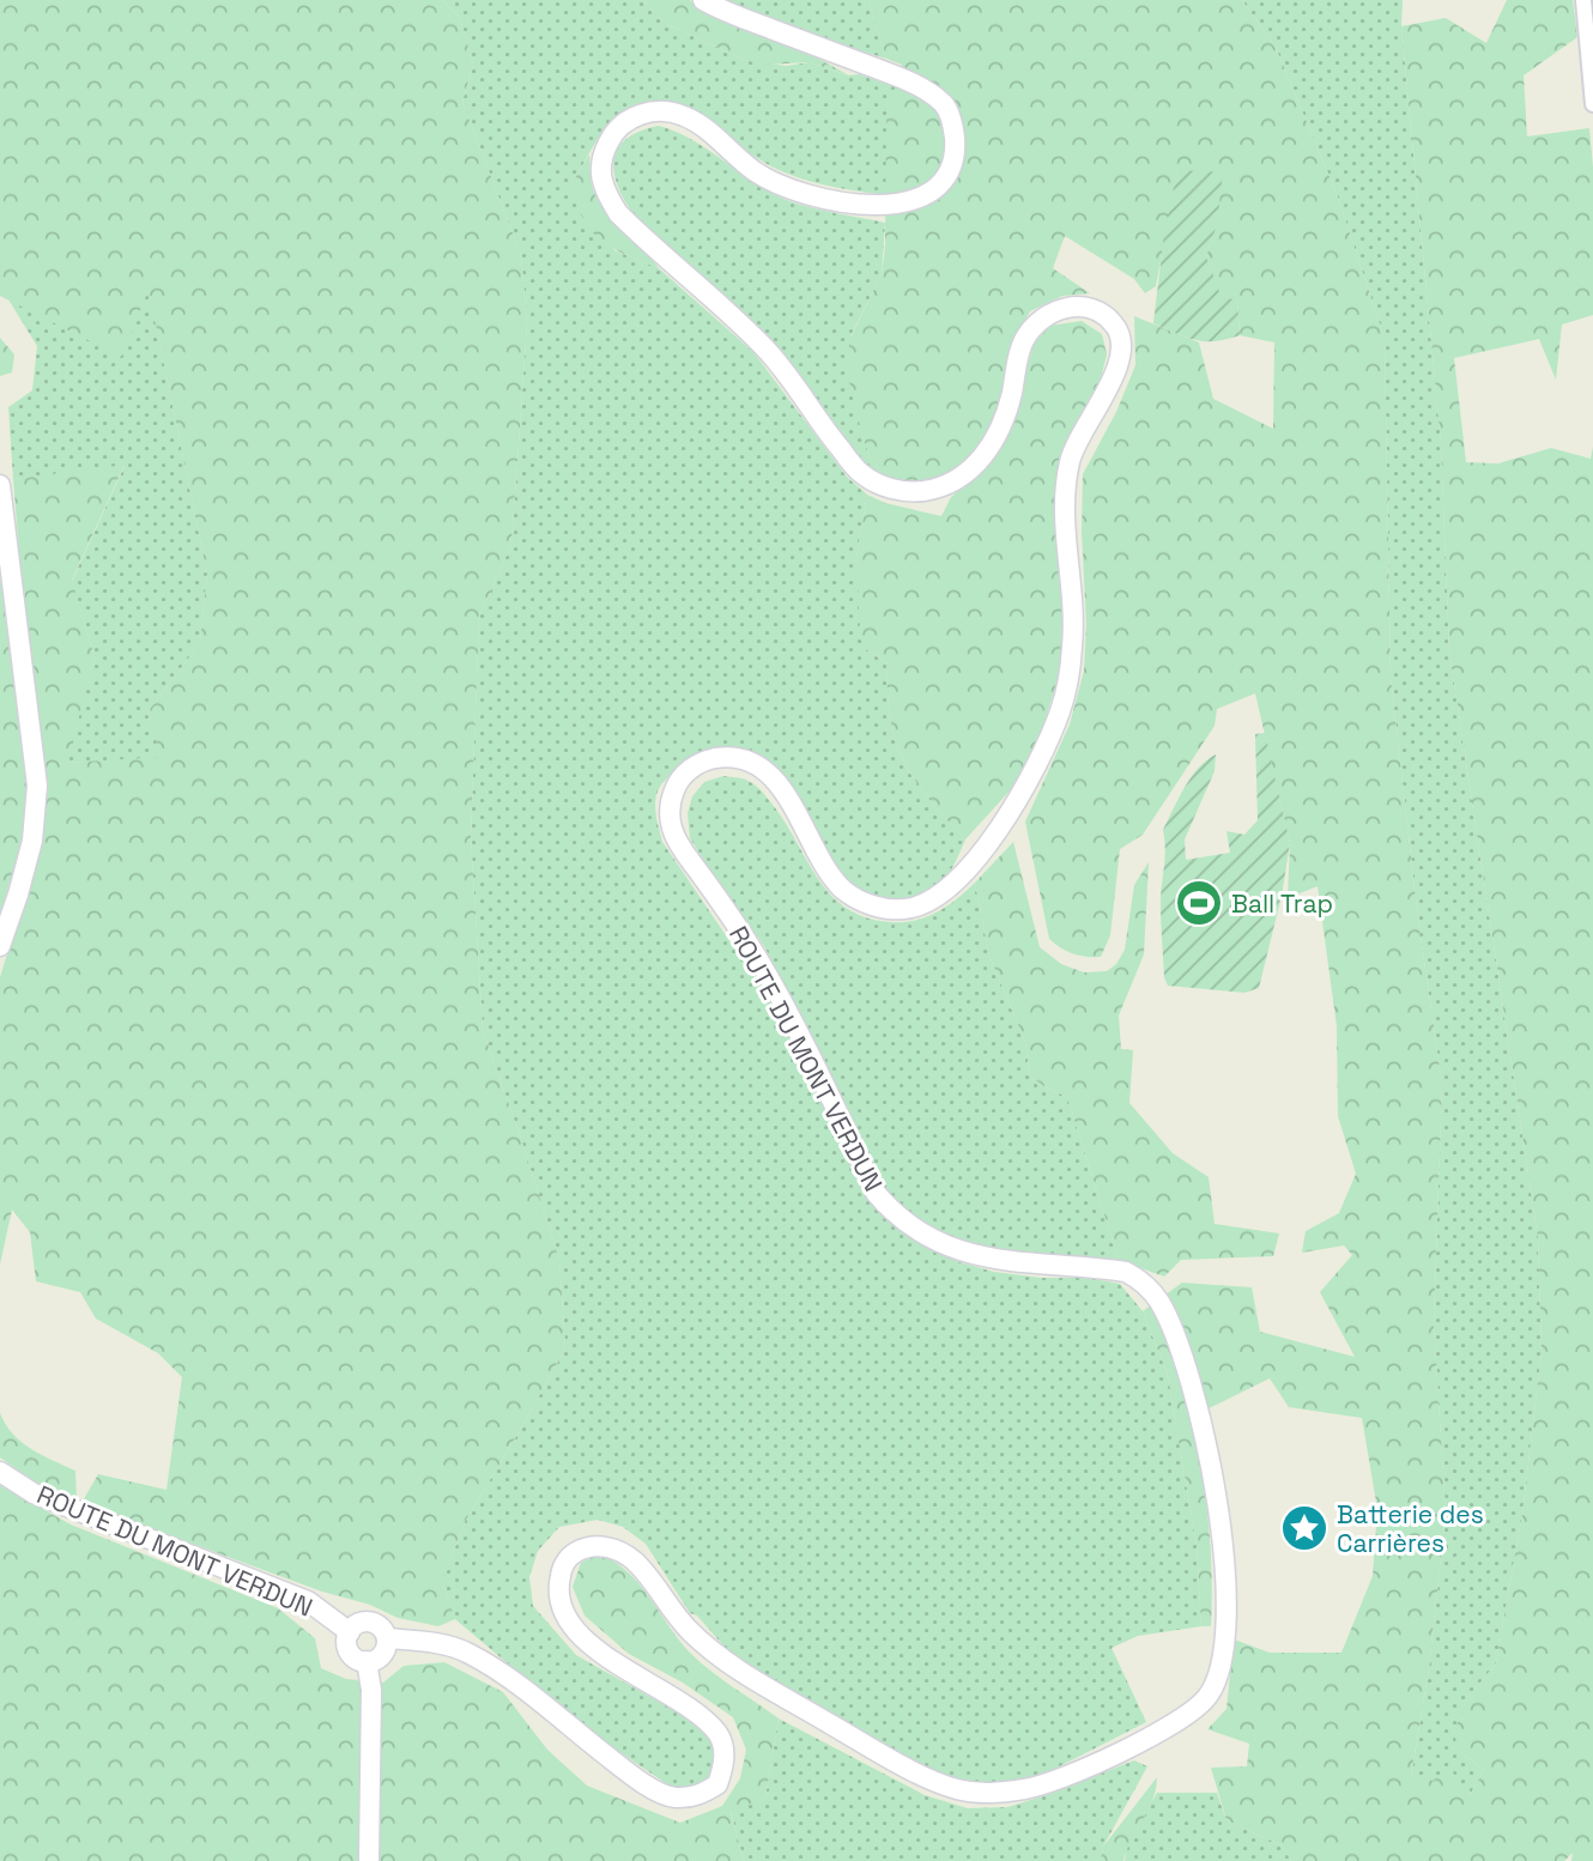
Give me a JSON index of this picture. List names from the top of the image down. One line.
{"streets":{"street":["ROUTE DU MONT VERDUN"]},"places":{"sports":["Ball Trap"],"place":["Batterie des Carrières"]}}
